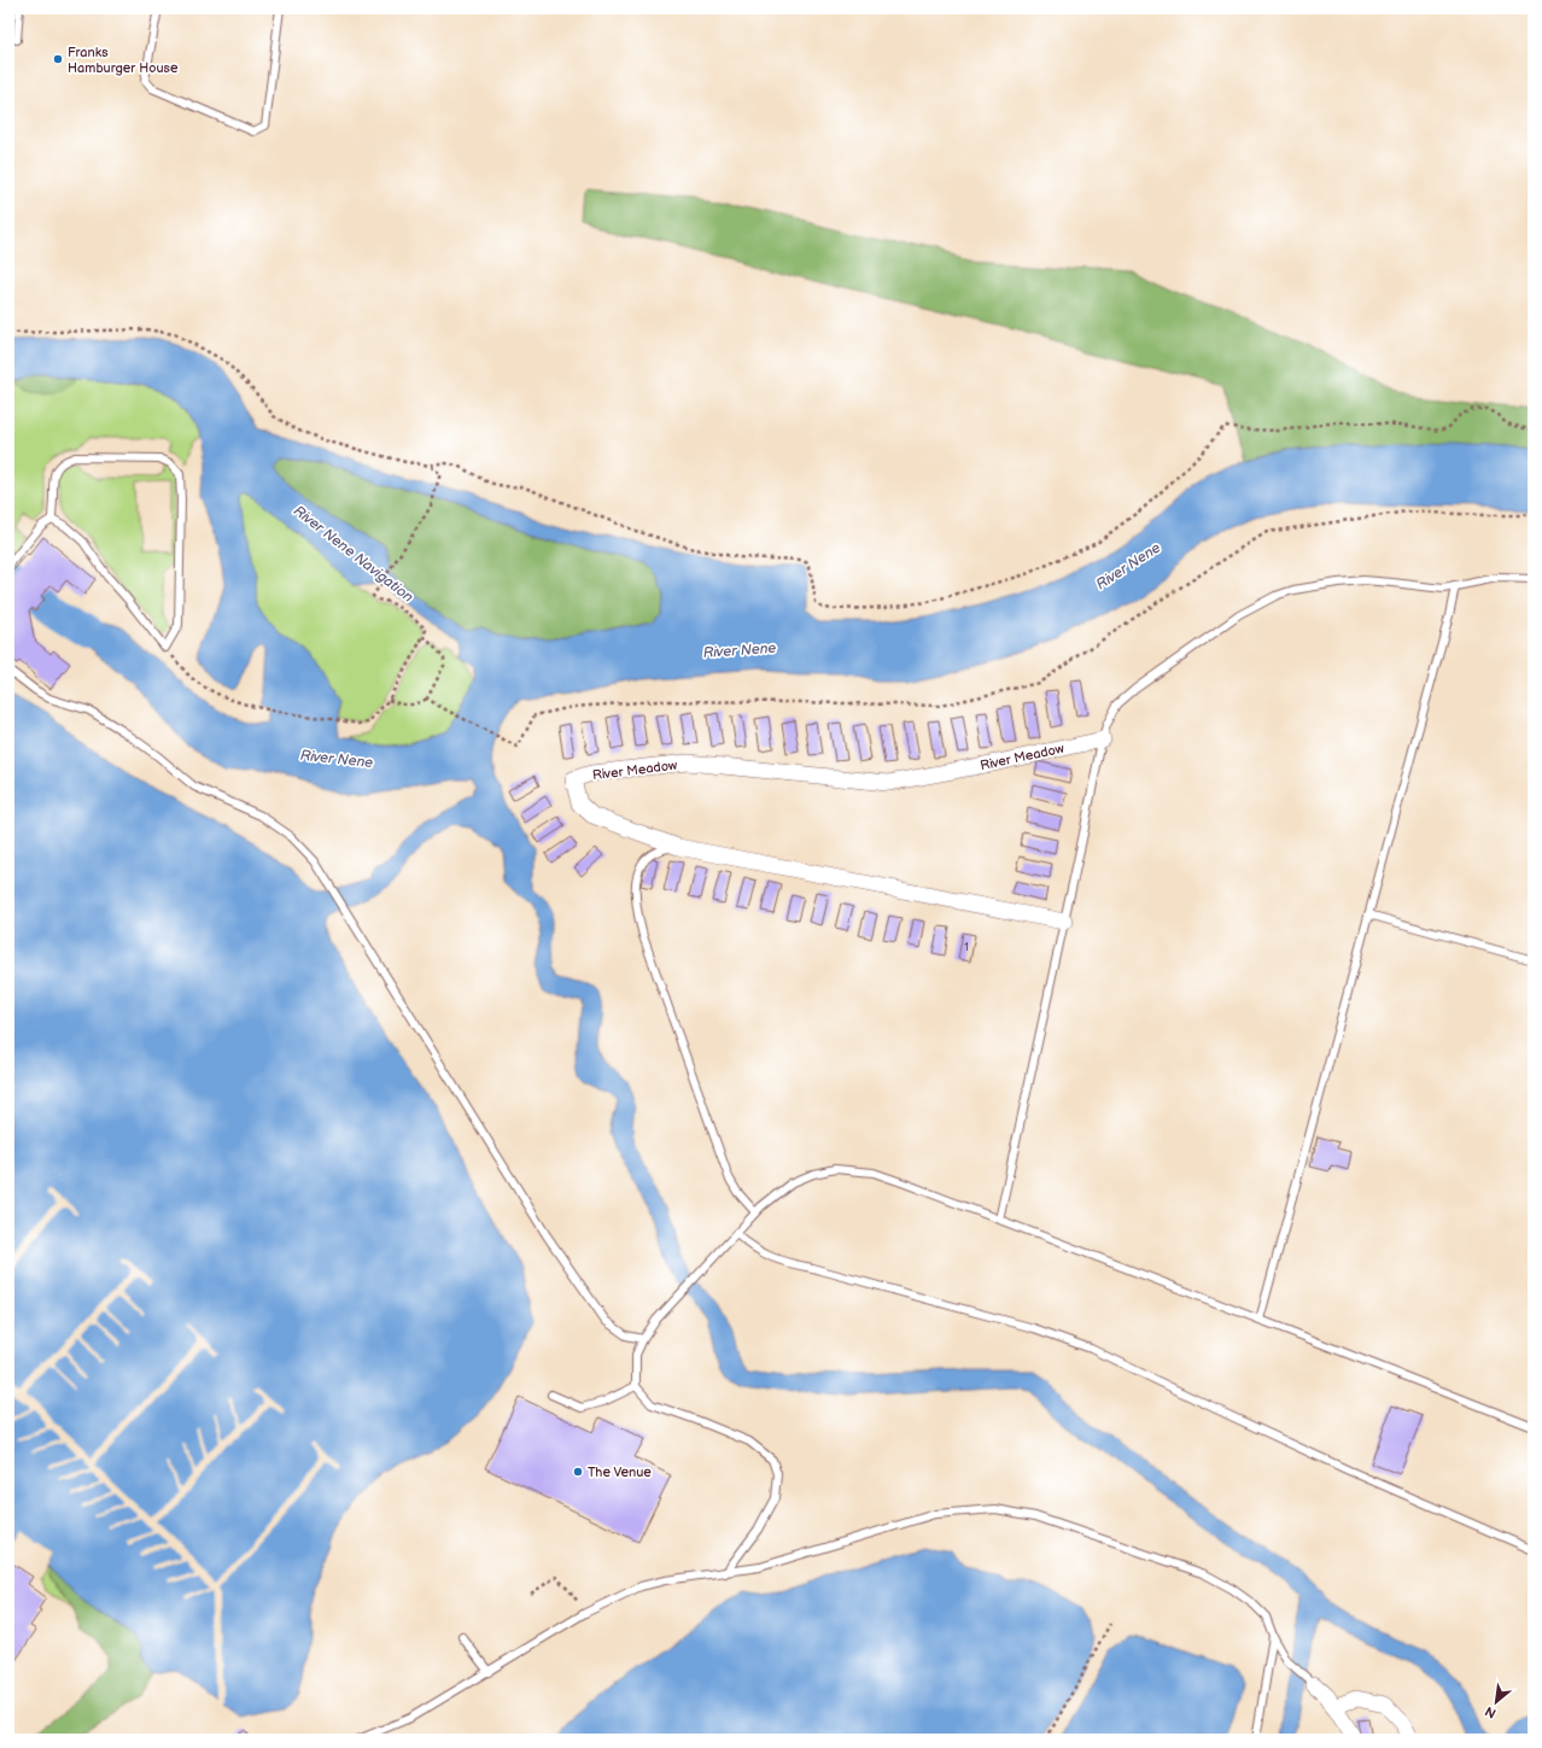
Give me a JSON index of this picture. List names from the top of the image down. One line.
{"streets":{"street":["River Meadow"]},"water":["River Nene Navigation","River Nene"],"places":["Franks Hamburger House","The Venue"],"house_numbers":["1"],"north":"bottom left"}
